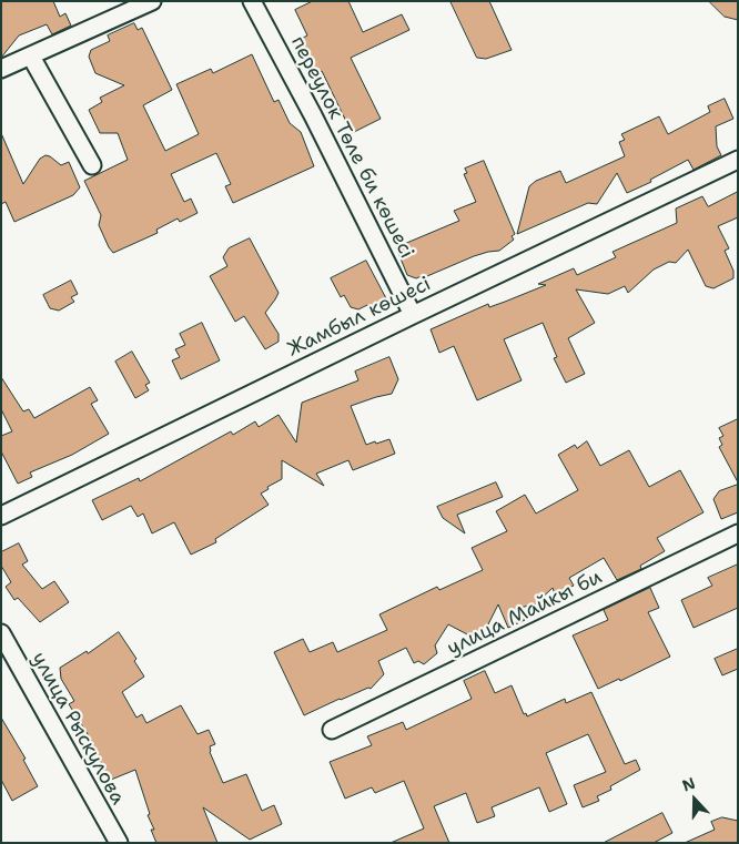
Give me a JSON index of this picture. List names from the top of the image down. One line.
{"streets":{"street":["переулок Төле би көшесі","Жамбыл көшесі","улица Майкы би","улица Рыскулова"]},"crossings":[["переулок Төле би көшесі","Жамбыл көшесі"]],"north":"top"}
